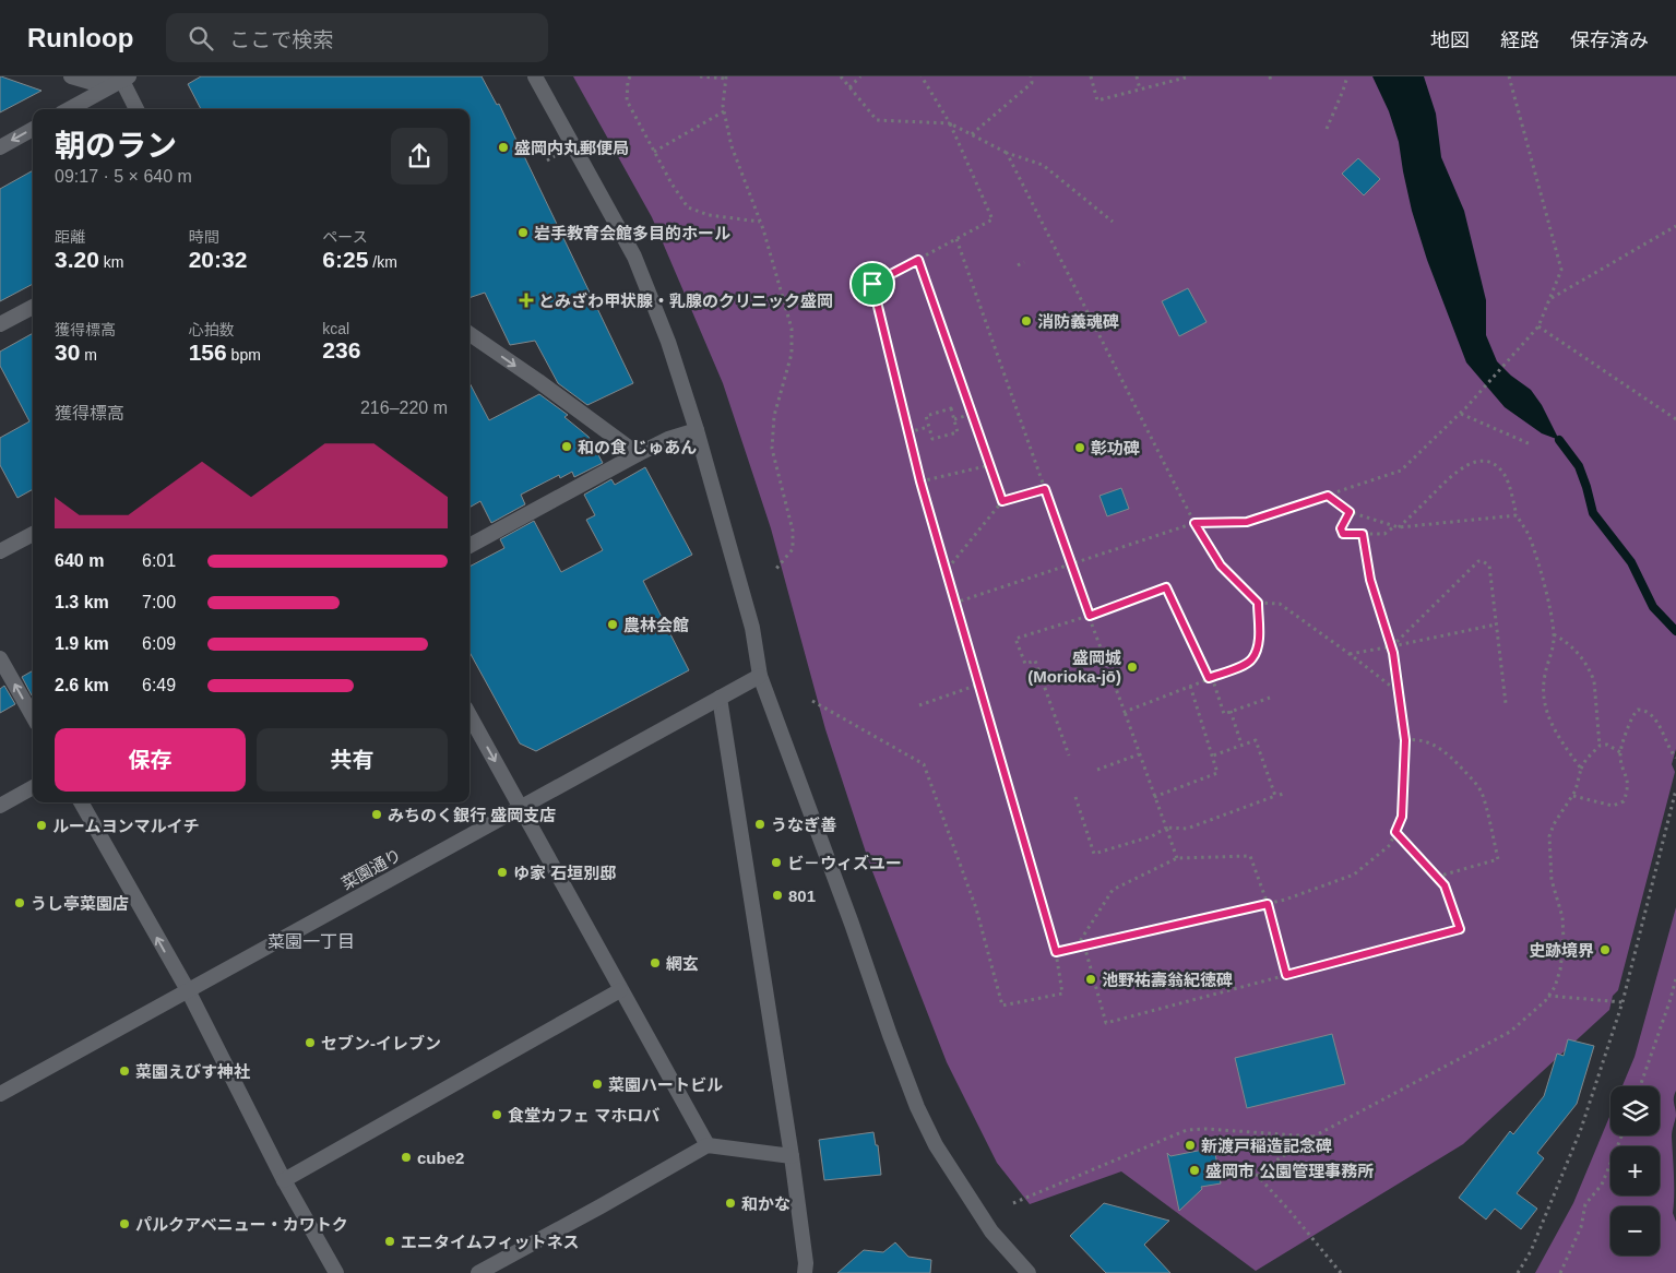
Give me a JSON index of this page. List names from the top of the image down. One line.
{"streets":{"street":["菜園通り"]},"districts":["菜園一丁目"],"places":{"other":["盛岡内丸郵便局","岩手教育会館多目的ホール","消防義魂碑","和の食 じゅあん","彰功碑","農林会館","盛岡城 (Morioka-jō)","みちのく銀行 盛岡支店","うなぎ善","ルームヨンマルイチ","ビ－ウィズユー","ゆ家 石垣別邸","801","うし亭菜園店","史跡境界","網玄","池野祐壽翁紀徳碑","セブン-イレブン","菜園えびす神社","菜園ハートビル","食堂カフェ マホロバ","新渡戸稲造記念碑","cube2","盛岡市 公園管理事務所","和かな","パルクアベニュー・カワトク","エニタイムフィットネス"],"health":["とみざわ甲状腺・乳腺のクリニック盛岡"]},"page":{"header":"Runloop","search":"ここで検索","nav":["地図","経路","保存済み"],"heading":["朝のラン","09:17 · 5 × 640 m"],"stats":[["距離","3.20 km"],["時間","20:32"],["ペース","6:25 /km"],["獲得標高","30 m"],["心拍数","156 bpm"],["kcal","236"]],"chart":["獲得標高","216–220 m"],"list":[{"name":"640 m","note":"6:01"},{"name":"1.3 km","note":"7:00"},{"name":"1.9 km","note":"6:09"},{"name":"2.6 km","note":"6:49"}],"buttons":["保存","共有"],"map_buttons":["+","−"]}}
